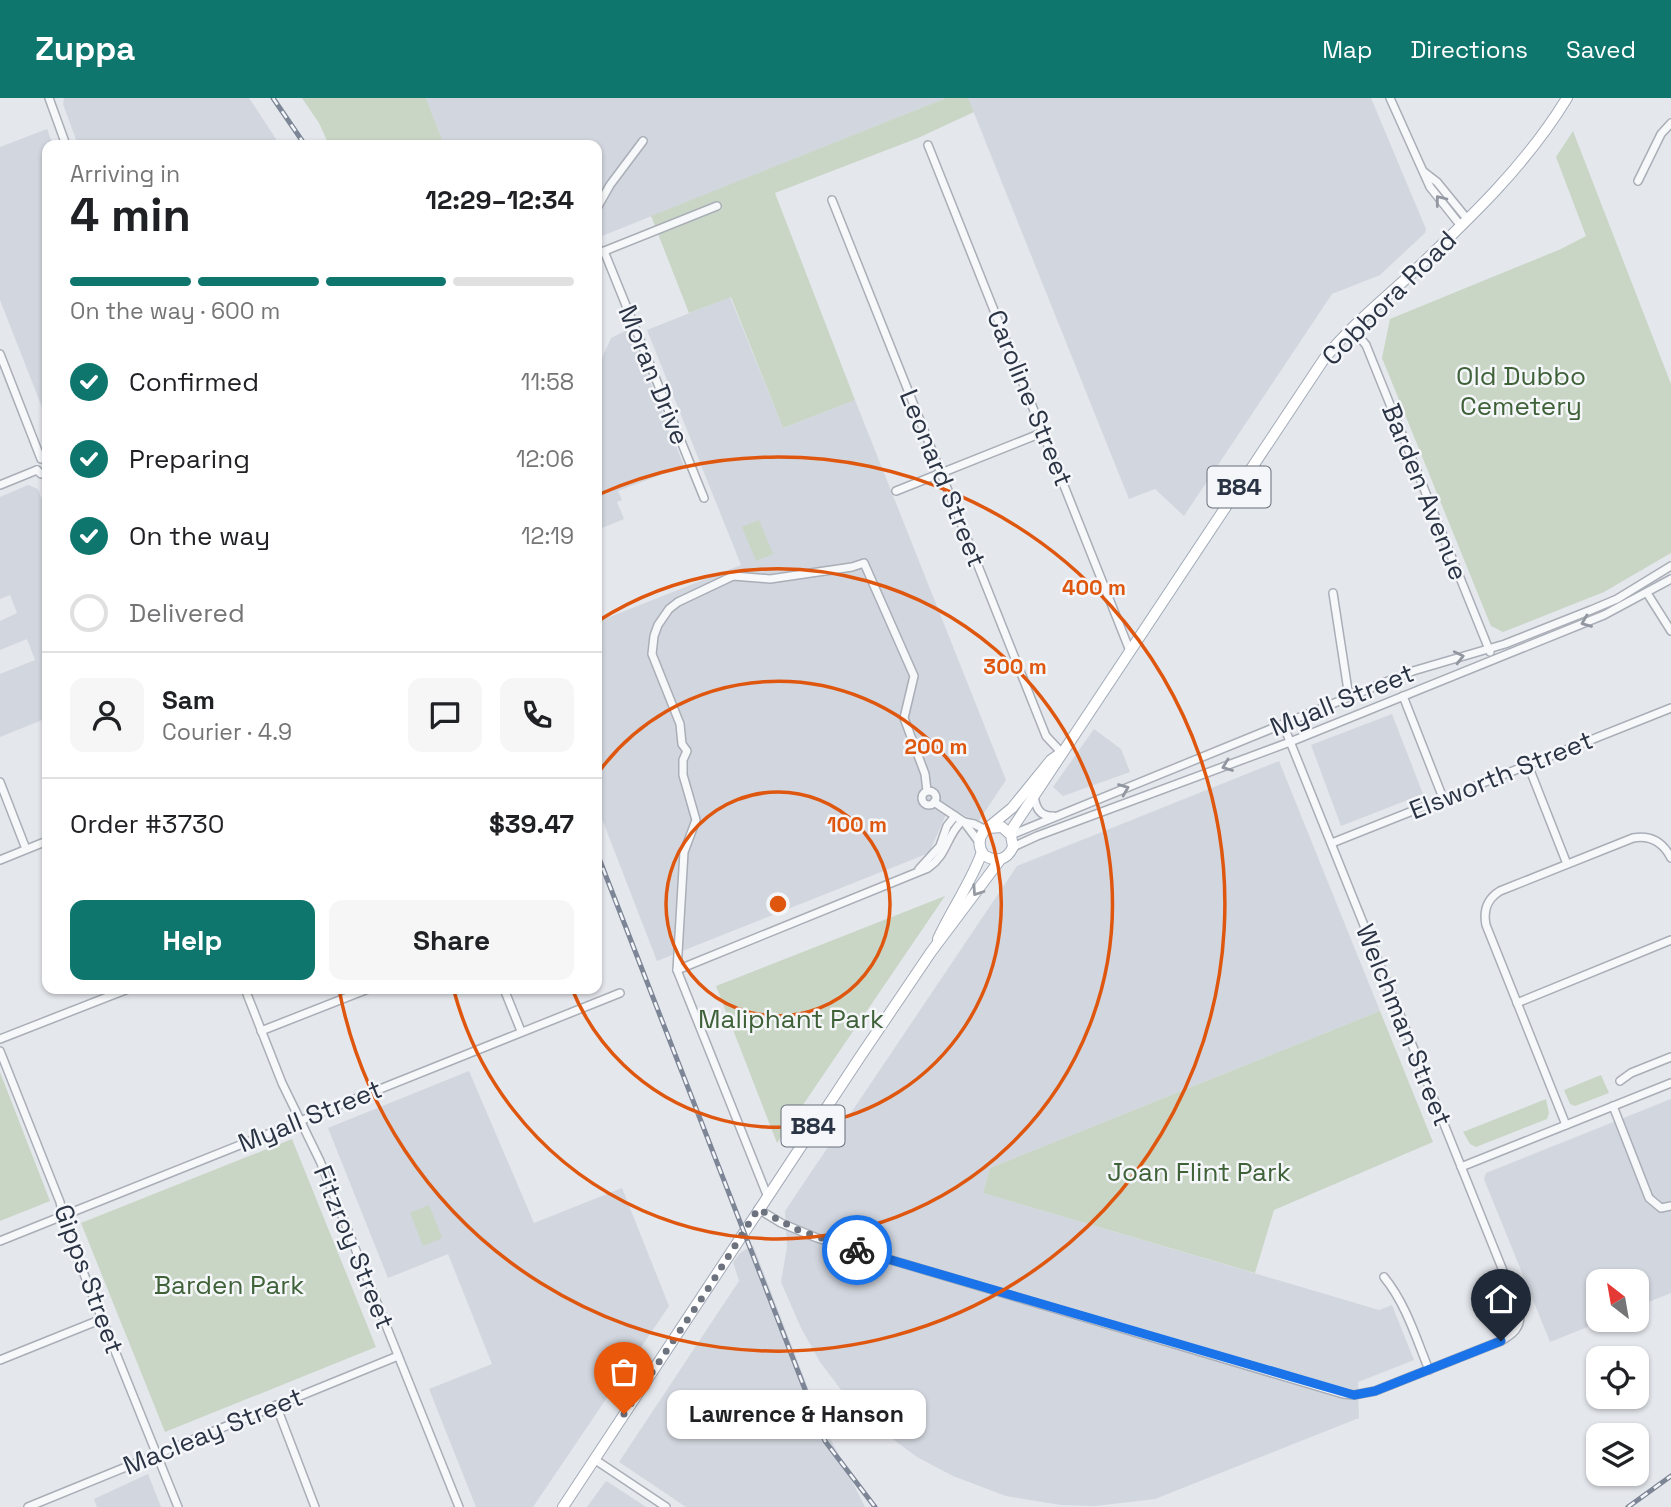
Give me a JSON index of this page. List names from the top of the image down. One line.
{"streets":{"main road":["Cobbora Road","B84"],"street":["Moran Drive","Caroline Street","Leonard Street","Barden Avenue","Myall Street","Elsworth Street","Welchman Street","Fitzroy Street","Gipps Street","Macleay Street"]},"crossings":[["Cobbora Road","Caroline Street"],["Cobbora Road","Leonard Street"],["Cobbora Road","B84"],["Cobbora Road","Barden Avenue"],["Cobbora Road","Myall Street"],["B84","Myall Street"],["Barden Avenue","Myall Street"],["Myall Street","Welchman Street"],["Myall Street","Fitzroy Street"],["Myall Street","Gipps Street"],["Elsworth Street","Welchman Street"],["Fitzroy Street","Macleay Street"],["Gipps Street","Macleay Street"]],"parks":["Old Dubbo Cemetery","Maliphant Park","Joan Flint Park","Barden Park"],"places":["Lawrence & Hanson"],"north":"top left","page":{"header":"Zuppa","nav":["Map","Directions","Saved"],"heading":["4 min","Arriving in","12:29–12:34"],"panel":["Sam","Courier · 4.9","Order #3730","$39.47"],"bar":"On the way · 600 m","list":[["Confirmed","11:58"],["Preparing","12:06"],["On the way","12:19"],"Delivered"],"buttons":["Help","Share"],"bubble":"Lawrence & Hanson"},"rings":["400 m","300 m","200 m","100 m"]}
